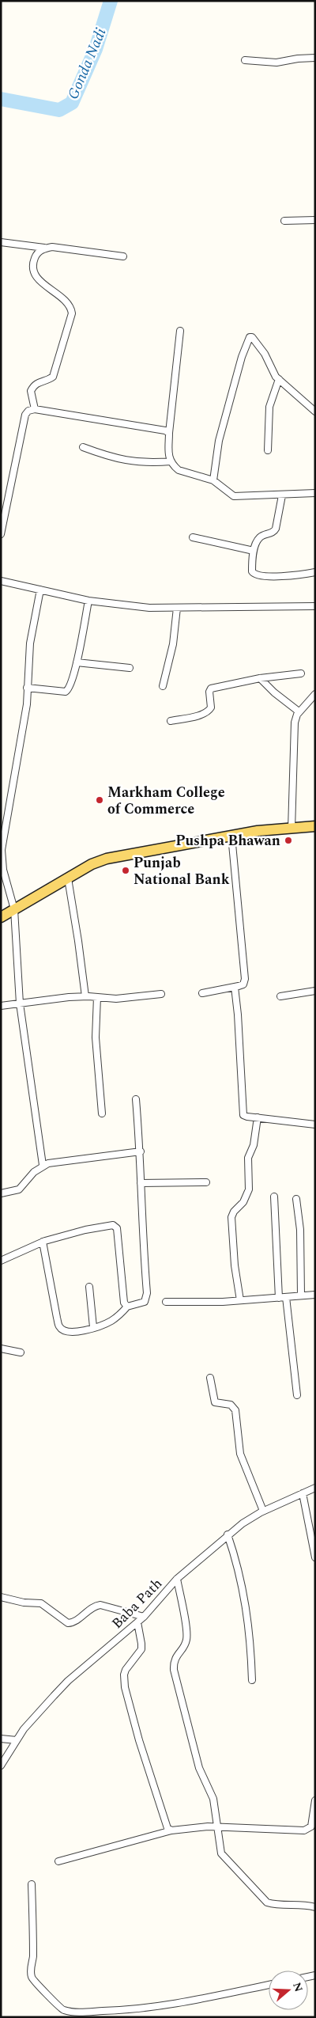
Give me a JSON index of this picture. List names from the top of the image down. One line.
{"streets":{"street":["Baba Path"]},"water":["Gonda Nadi"],"places":["Markham College of Commerce","Pushpa Bhawan","Punjab National Bank"],"north":"right"}
